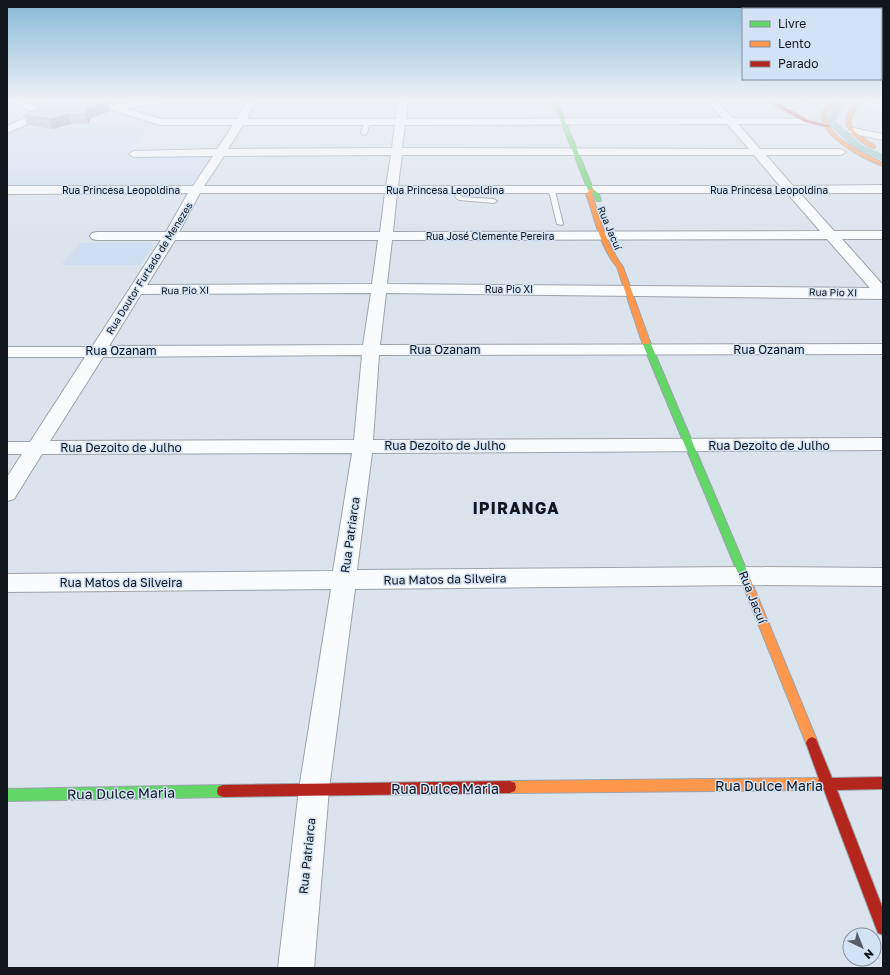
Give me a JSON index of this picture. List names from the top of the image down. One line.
{"streets":{"main road":["Rua Jacuí","Rua Dulce Maria"],"street":["Rua Princesa Leopoldina","Rua José Clemente Pereira","Rua Doutor Furtado de Menezes","Rua Pio XI","Rua Ozanam","Rua Dezoito de Julho","Rua Patriarca","Rua Matos da Silveira"]},"crossings":[["Rua Princesa Leopoldina","Rua Jacuí"],["Rua Princesa Leopoldina","Rua Doutor Furtado de Menezes"],["Rua Princesa Leopoldina","Rua Patriarca"],["Rua Jacuí","Rua José Clemente Pereira"],["Rua Jacuí","Rua Pio XI"],["Rua Jacuí","Rua Ozanam"],["Rua Jacuí","Rua Dezoito de Julho"],["Rua Jacuí","Rua Matos da Silveira"],["Rua Jacuí","Rua Dulce Maria"],["Rua José Clemente Pereira","Rua Doutor Furtado de Menezes"],["Rua José Clemente Pereira","Rua Patriarca"],["Rua Doutor Furtado de Menezes","Rua Pio XI"],["Rua Doutor Furtado de Menezes","Rua Ozanam"],["Rua Doutor Furtado de Menezes","Rua Dezoito de Julho"],["Rua Pio XI","Rua Patriarca"],["Rua Ozanam","Rua Patriarca"],["Rua Dezoito de Julho","Rua Patriarca"],["Rua Patriarca","Rua Matos da Silveira"],["Rua Patriarca","Rua Dulce Maria"]],"districts":["IPIRANGA"],"legend":["Livre","Lento","Parado"],"north":"bottom right"}
